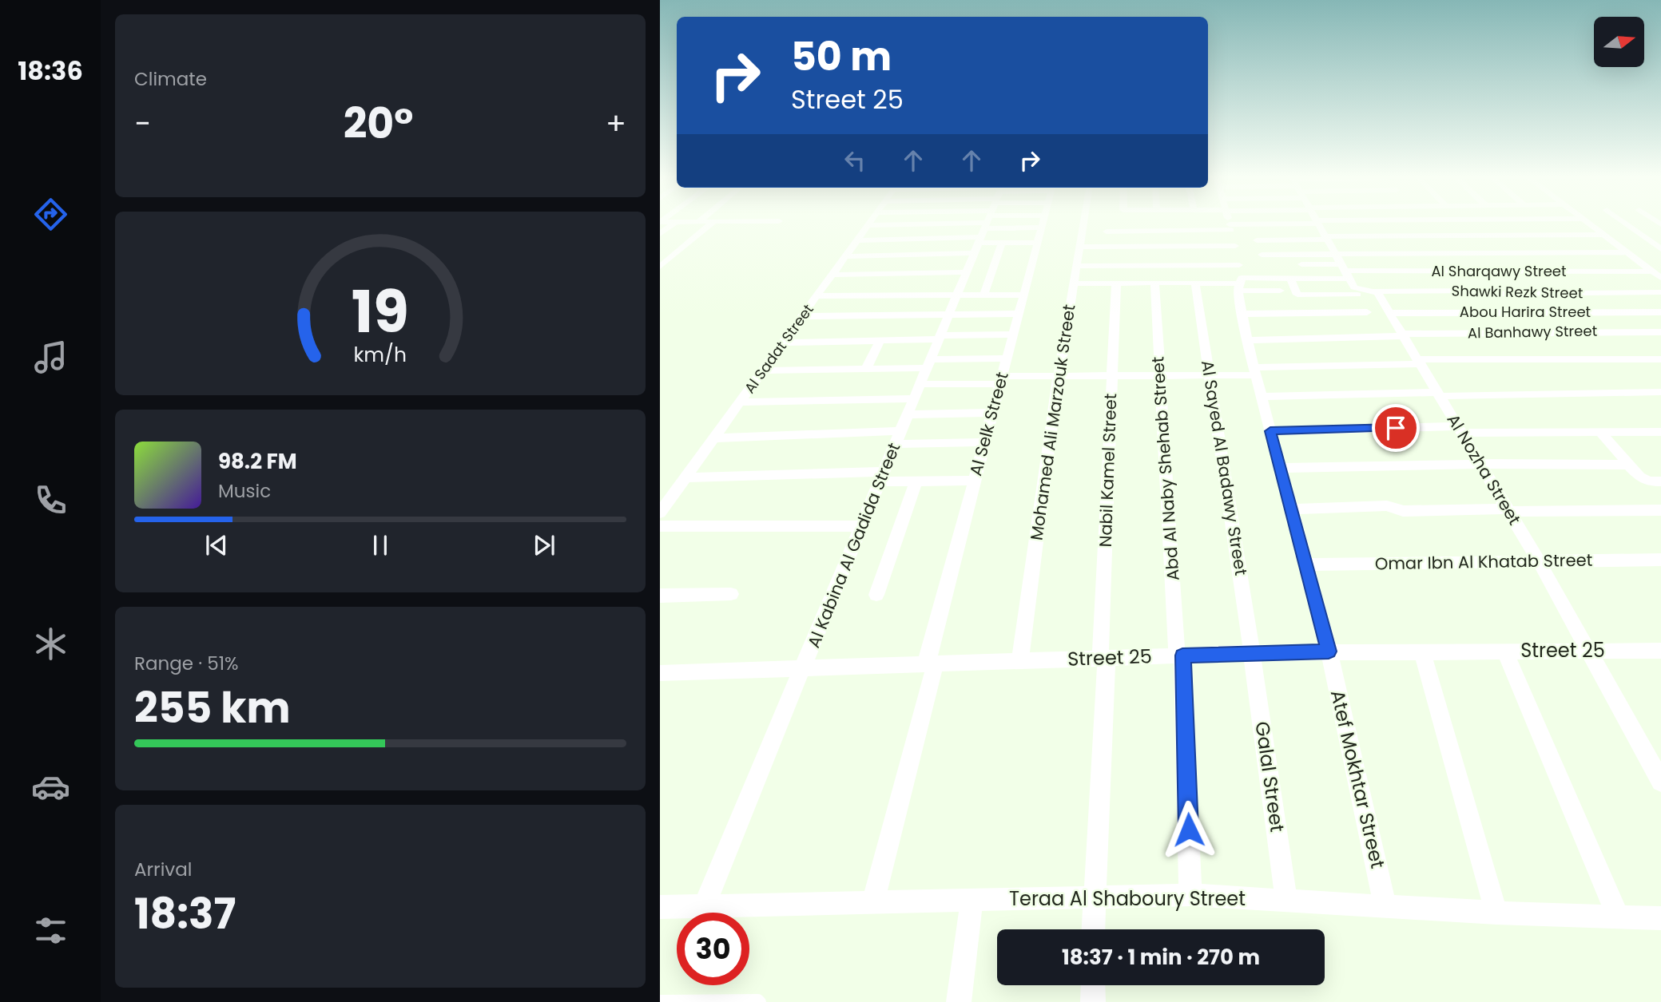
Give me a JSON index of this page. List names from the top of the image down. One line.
{"streets":{"street":["Al Sharqawy Street","Shawki Rezk Street","Abou Harira Street","Al Banhawy Street","Al Sadat Street","Mohamed Ali Marzouk Street","Al Selk Street","Al Sayed Al Badawy Street","Abd Al Naby Shehab Street","Al Nozha Street","Nabil Kamel Street","Al Kabina Al Gadida Street","Omar Ibn Al Khatab Street","Street 25","Galal Street","Atef Mokhtar Street","Teraa Al Shaboury Street"]},"crossings":[["Shawki Rezk Street","Al Nozha Street"],["Abou Harira Street","Al Nozha Street"],["Al Banhawy Street","Al Nozha Street"],["Al Banhawy Street","Atef Mokhtar Street"],["Mohamed Ali Marzouk Street","Street 25"],["Al Selk Street","Street 25"],["Al Selk Street","Teraa Al Shaboury Street"],["Al Sayed Al Badawy Street","Street 25"],["Al Sayed Al Badawy Street","Galal Street"],["Abd Al Naby Shehab Street","Street 25"],["Abd Al Naby Shehab Street","Teraa Al Shaboury Street"],["Al Nozha Street","Omar Ibn Al Khatab Street"],["Al Nozha Street","Street 25"],["Nabil Kamel Street","Street 25"],["Nabil Kamel Street","Teraa Al Shaboury Street"],["Al Kabina Al Gadida Street","Street 25"],["Al Kabina Al Gadida Street","Teraa Al Shaboury Street"],["Omar Ibn Al Khatab Street","Atef Mokhtar Street"],["Street 25","Galal Street"],["Street 25","Atef Mokhtar Street"],["Galal Street","Teraa Al Shaboury Street"],["Atef Mokhtar Street","Teraa Al Shaboury Street"]],"north":"right","page":{"tabs":"18:36","tile":["Climate",["Range · 51%","255 km"],["Arrival","18:37"]],"turn":["50 m","Street 25"],"heat":["−","20°","+"],"song":["98.2 FM","Music"],"limit":"30","trip":"18:37 · 1 min · 270 m","gauge":["19","km/h"]}}
